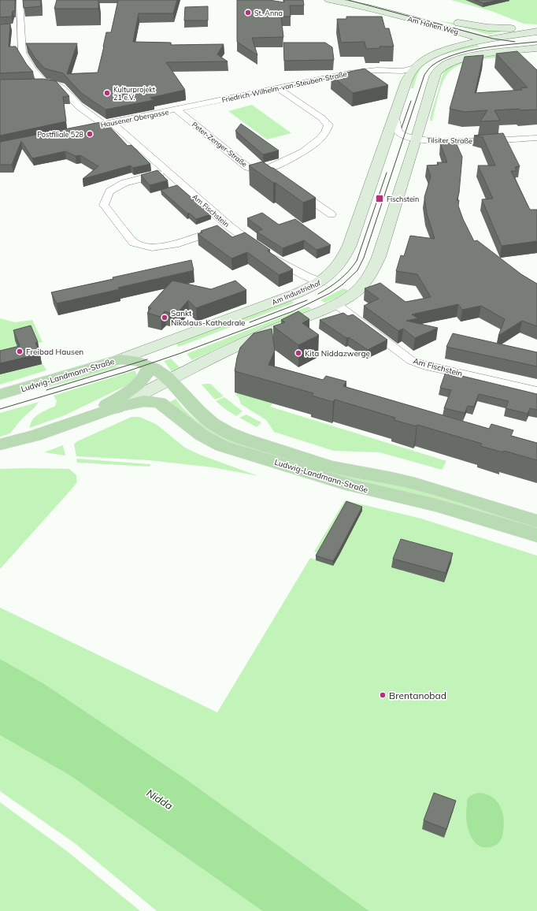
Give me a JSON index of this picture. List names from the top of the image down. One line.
{"streets":{"main road":["Am Hohen Weg","Friedrich-Wilhelm-von-Steuben-Straße","Am Industriehof","Ludwig-Landmann-Straße"],"street":["Hausener Obergasse","Tilsiter Straße","Peter-Zenger-Straße","Am Fischstein"]},"crossings":[["Am Hohen Weg","Friedrich-Wilhelm-von-Steuben-Straße"],["Friedrich-Wilhelm-von-Steuben-Straße","Hausener Obergasse"],["Friedrich-Wilhelm-von-Steuben-Straße","Peter-Zenger-Straße"],["Friedrich-Wilhelm-von-Steuben-Straße","Am Industriehof"],["Hausener Obergasse","Peter-Zenger-Straße"],["Hausener Obergasse","Am Fischstein"],["Am Fischstein","Am Industriehof"],["Am Industriehof","Ludwig-Landmann-Straße"]],"water":["Nidda"],"places":{"other":["St. Anna","Kulturprojekt 21 e.V.","Postfiliale 528","Sankt Nikolaus-Kathedrale","Freibad Hausen","Kita Niddazwerge","Brentanobad"],"transit":["Fischstein"]}}
